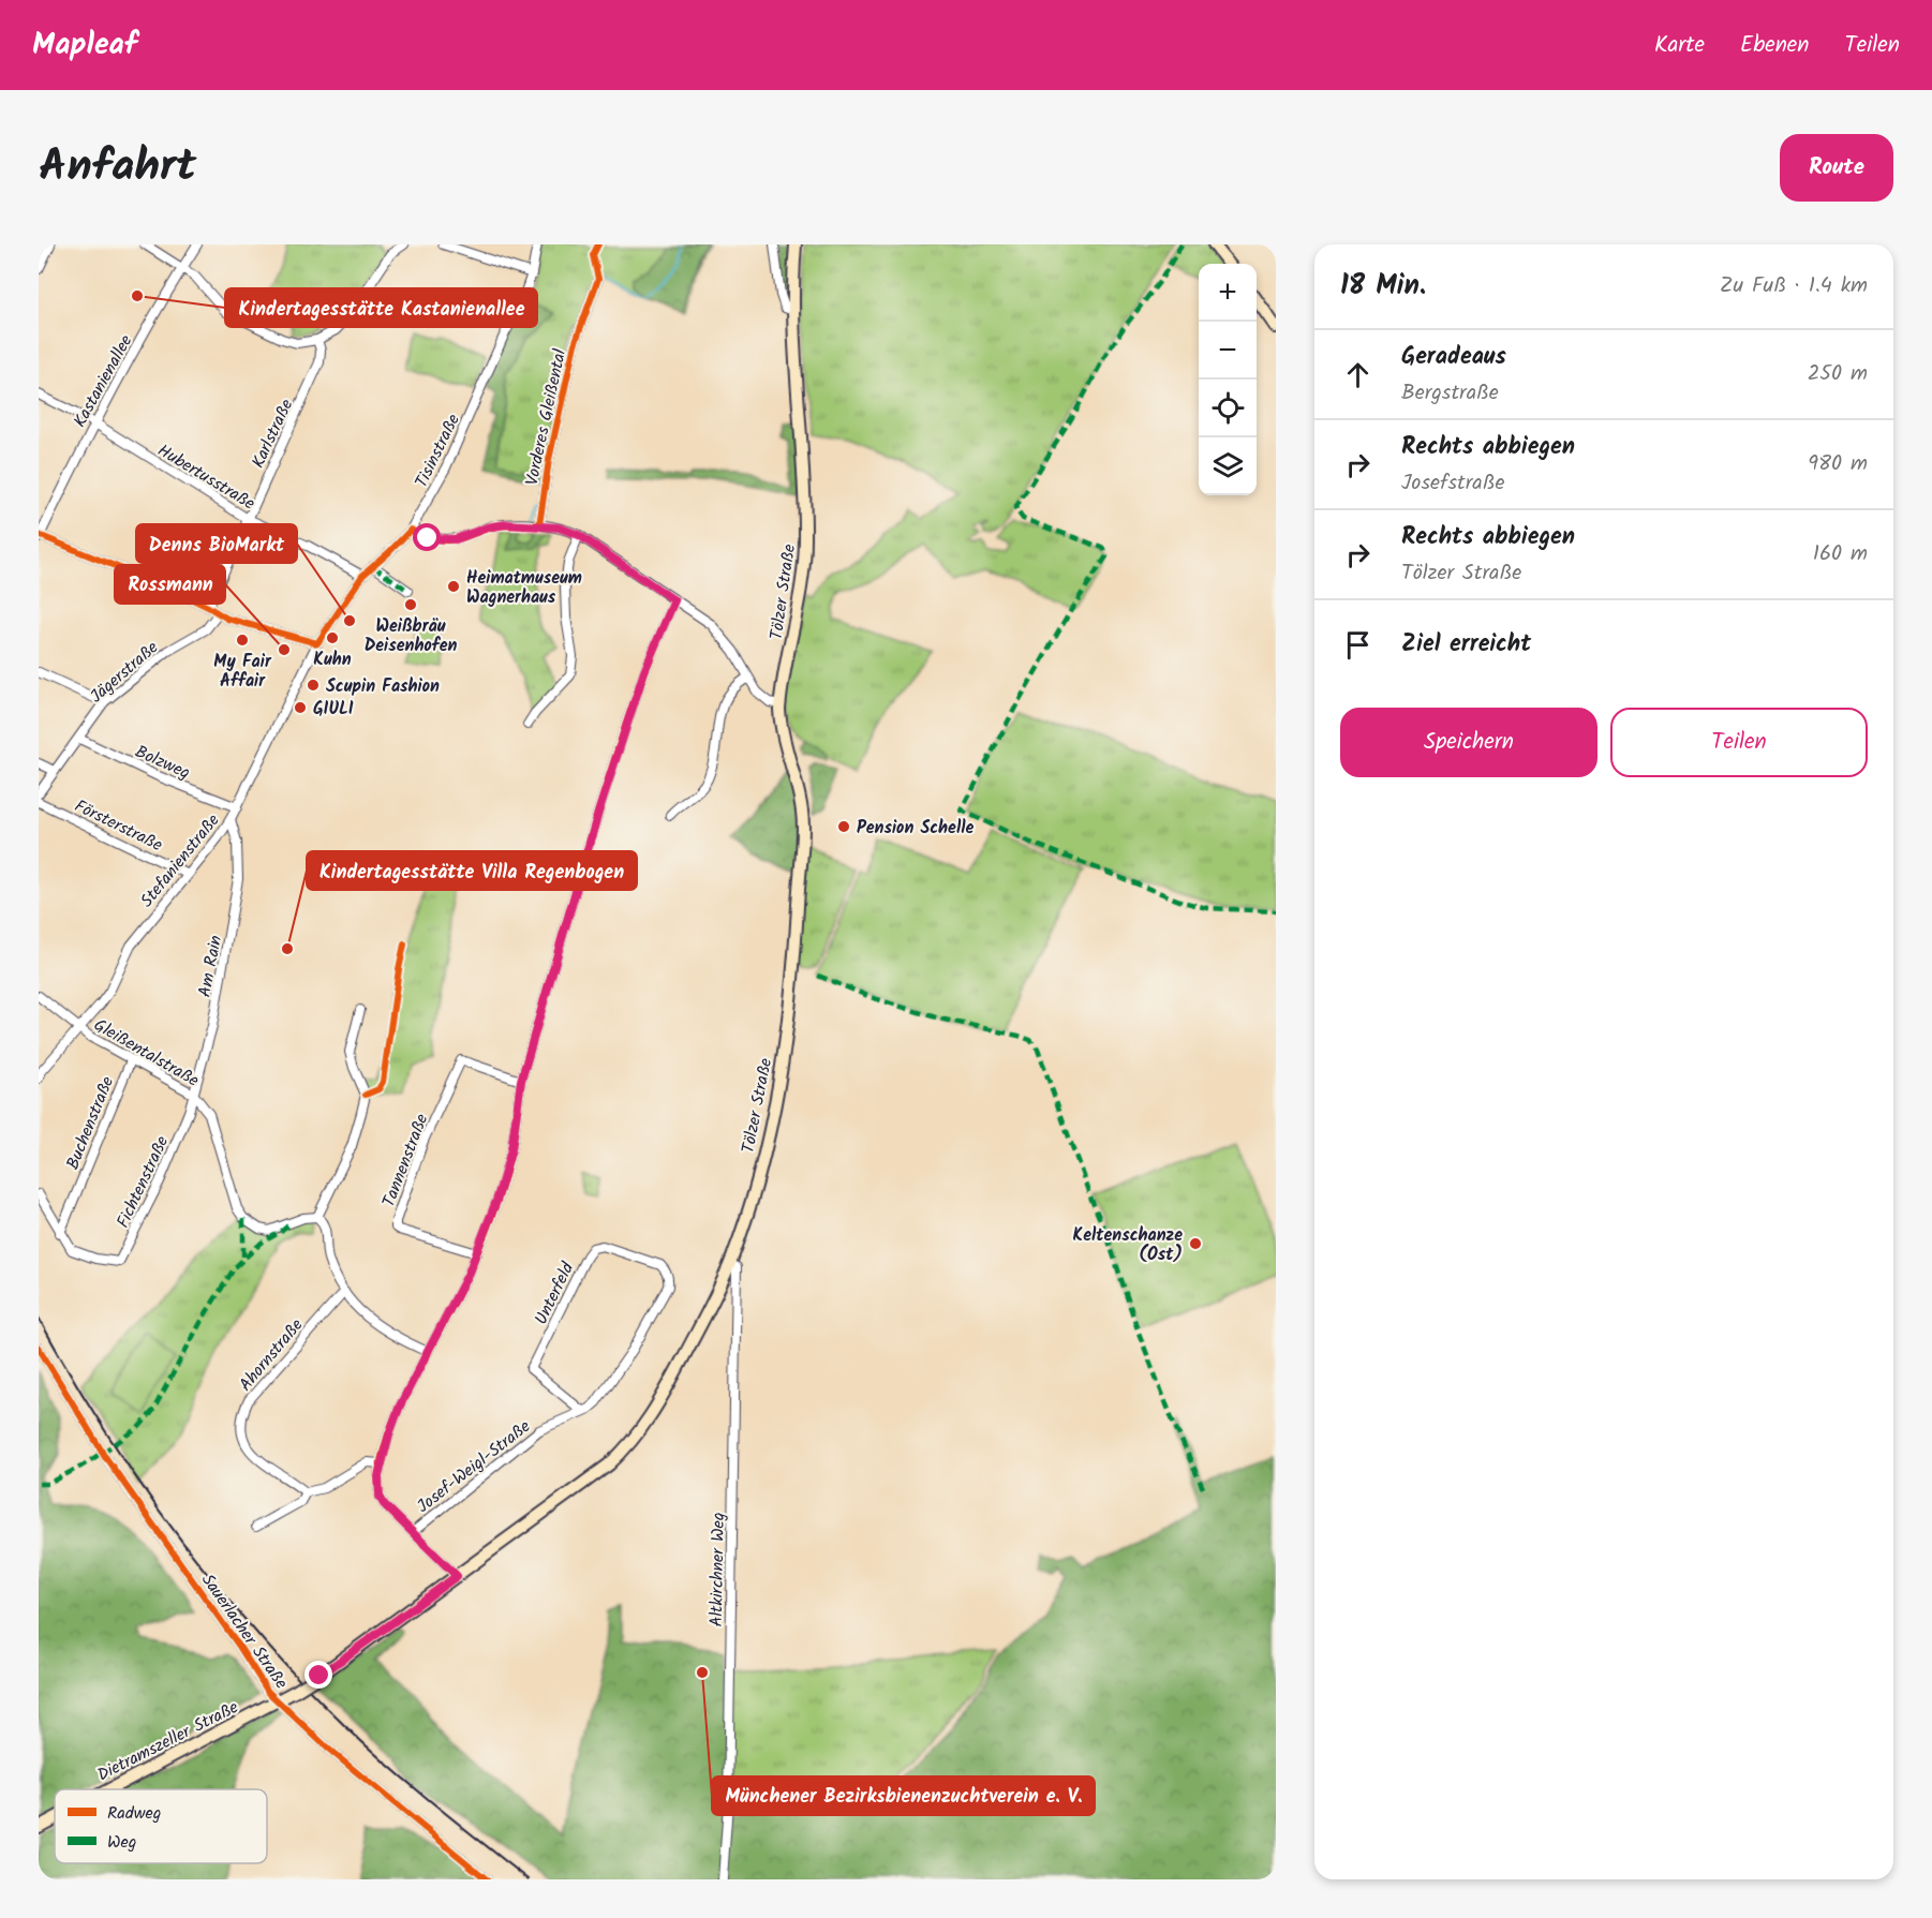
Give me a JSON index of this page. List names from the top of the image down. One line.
{"streets":{"main road":["Tölzer Straße","Dietramszeller Straße"],"street":["Kastanienallee","Vorderes Gleißental","Karlstraße","Tisinstraße","Hubertusstraße","Jägerstraße","Bolzweg","Försterstraße","Stefanienstraße","Am Rain","Gleißentalstraße","Buchenstraße","Tannenstraße","Fichtenstraße","Unterfeld","Ahornstraße","Josef-Weigl-Straße","Altkirchner Weg","Sauerlacher Straße"]},"crossings":[["Kastanienallee","Hubertusstraße"],["Karlstraße","Hubertusstraße"],["Tisinstraße","Hubertusstraße"],["Tisinstraße","Stefanienstraße"],["Tölzer Straße","Altkirchner Weg"],["Tölzer Straße","Sauerlacher Straße"],["Tölzer Straße","Dietramszeller Straße"],["Jägerstraße","Bolzweg"],["Bolzweg","Stefanienstraße"],["Försterstraße","Stefanienstraße"],["Stefanienstraße","Am Rain"],["Stefanienstraße","Gleißentalstraße"],["Am Rain","Gleißentalstraße"],["Am Rain","Fichtenstraße"],["Gleißentalstraße","Buchenstraße"],["Gleißentalstraße","Fichtenstraße"],["Buchenstraße","Fichtenstraße"],["Unterfeld","Josef-Weigl-Straße"],["Sauerlacher Straße","Dietramszeller Straße"]],"places":["Kindertagesstätte Kastanienallee","Heimatmuseum Wagnerhaus","Weißbräu Deisenhofen","Denns BioMarkt","Kuhn","My Fair Affair","Rossmann","Scupin Fashion","GIULI","Pension Schelle","Kindertagesstätte Villa Regenbogen","Keltenschanze (Ost)","Münchener Bezirksbienenzuchtverein e. V."],"legend":["Radweg","Weg"],"page":{"header":"Mapleaf","nav":["Karte","Ebenen","Teilen"],"title":"Anfahrt","buttons":["Route",["Speichern","Teilen"]],"heading":["18 Min.","Zu Fuß · 1.4 km"],"map_buttons":["+","−"],"list":[["Geradeaus","Bergstraße","250 m"],["Rechts abbiegen","Josefstraße","980 m"],["Rechts abbiegen","Tölzer Straße","160 m"],"Ziel erreicht"]}}
